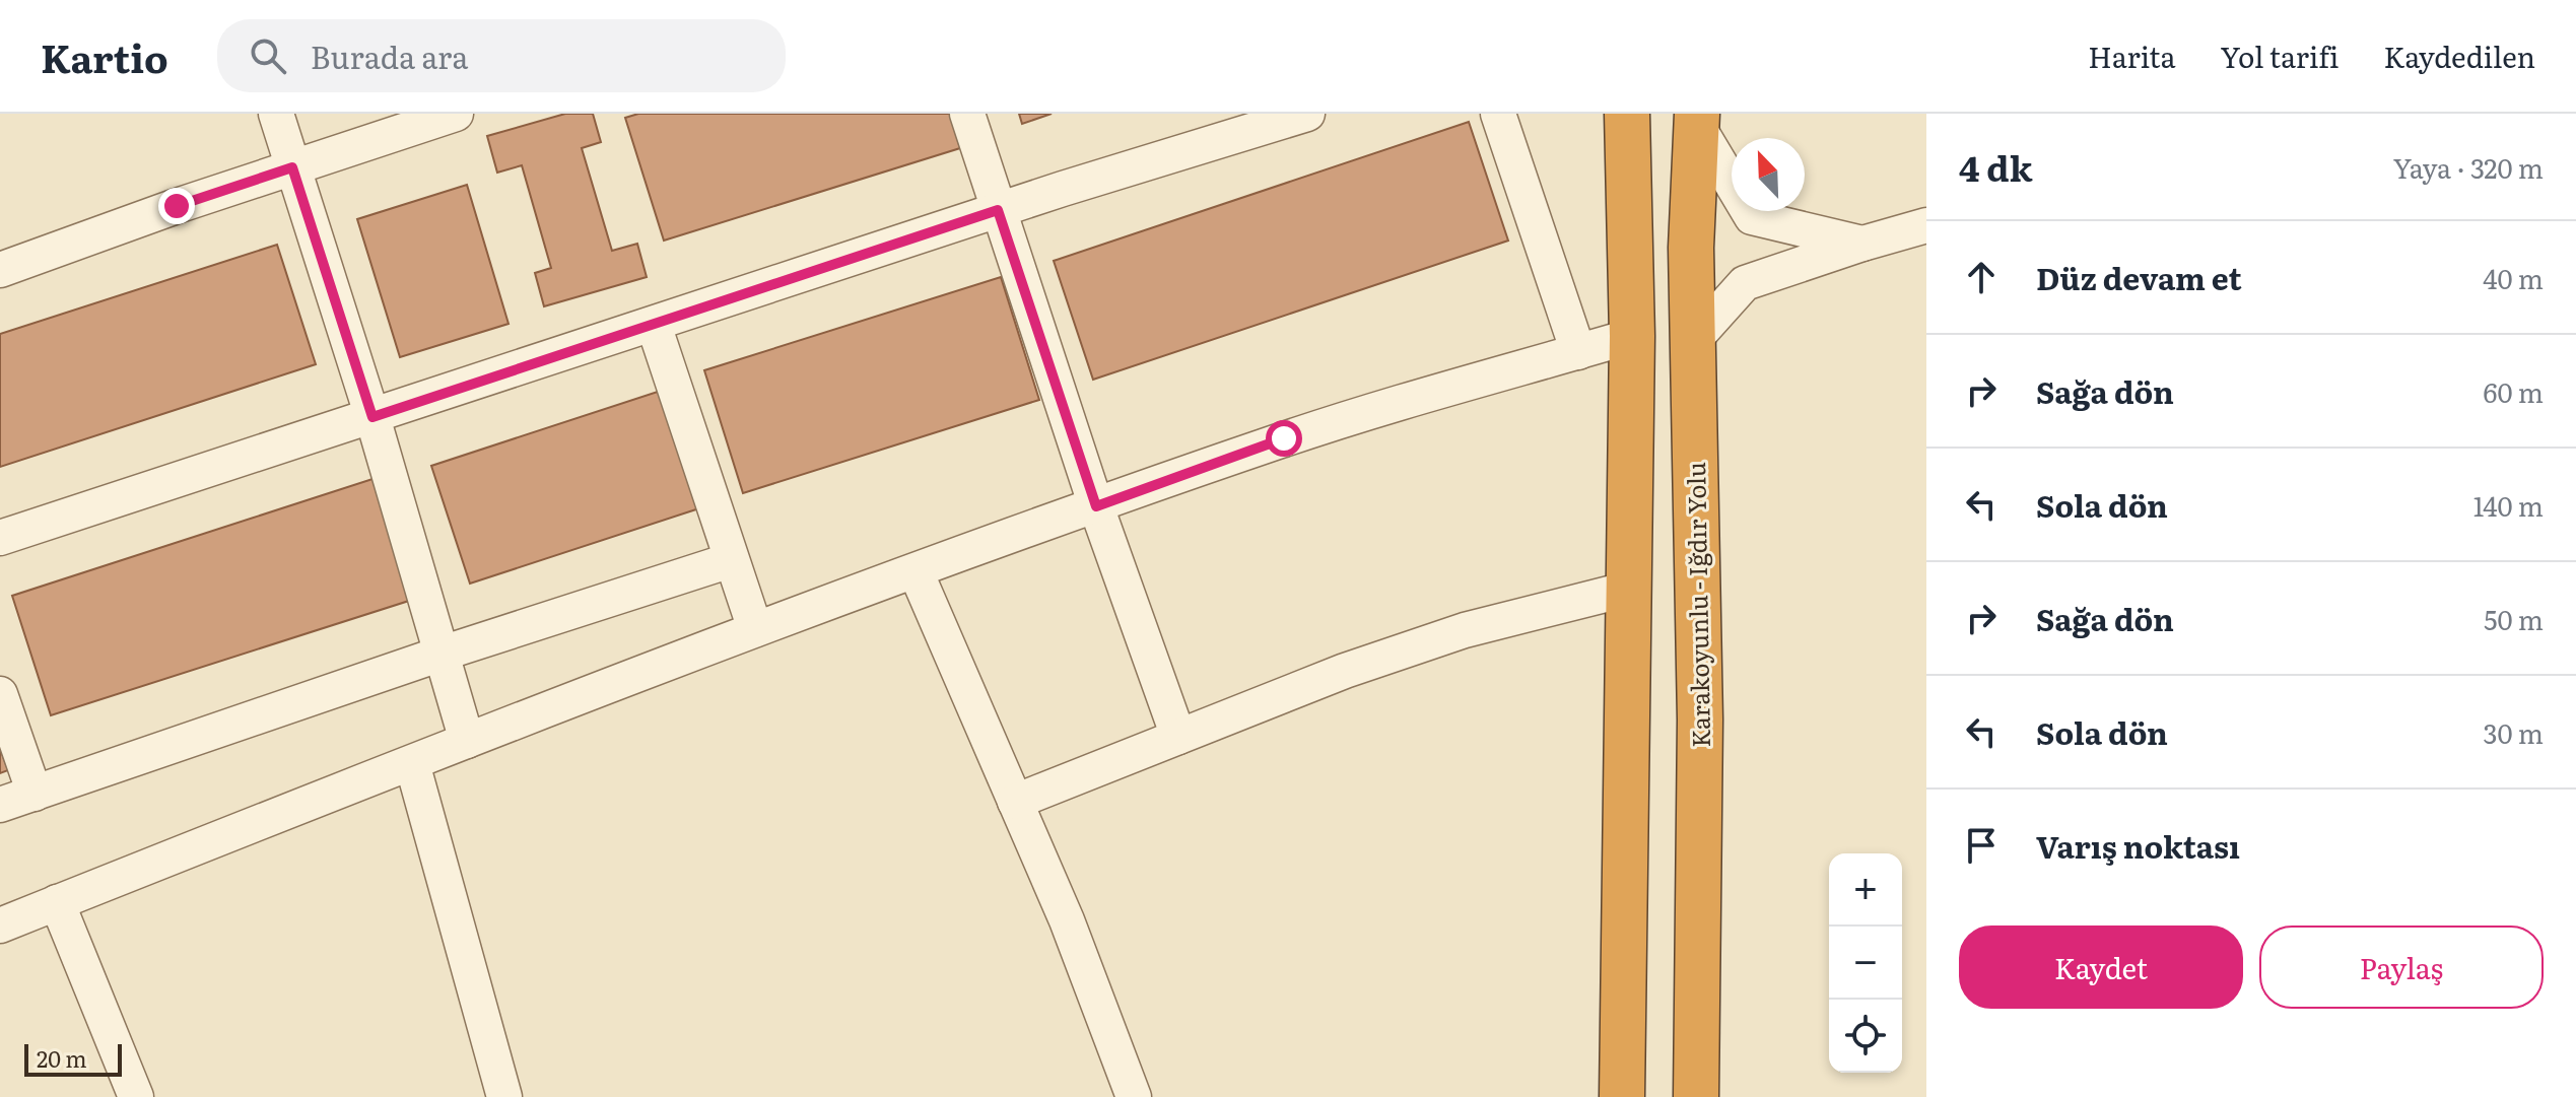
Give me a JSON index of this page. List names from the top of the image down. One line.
{"streets":{"highway":["Karakoyunlu - Iğdır Yolu"]},"scale_bar":"20 m","north":"top left","page":{"header":"Kartio","search":"Burada ara","nav":["Harita","Yol tarifi","Kaydedilen"],"heading":["4 dk","Yaya · 320 m"],"list":[["Düz devam et","40 m"],["Sağa dön","60 m"],["Sola dön","140 m"],["Sağa dön","50 m"],["Sola dön","30 m"],"Varış noktası"],"map_buttons":["+","−"],"buttons":["Kaydet","Paylaş"],"scale":"20 m"}}
